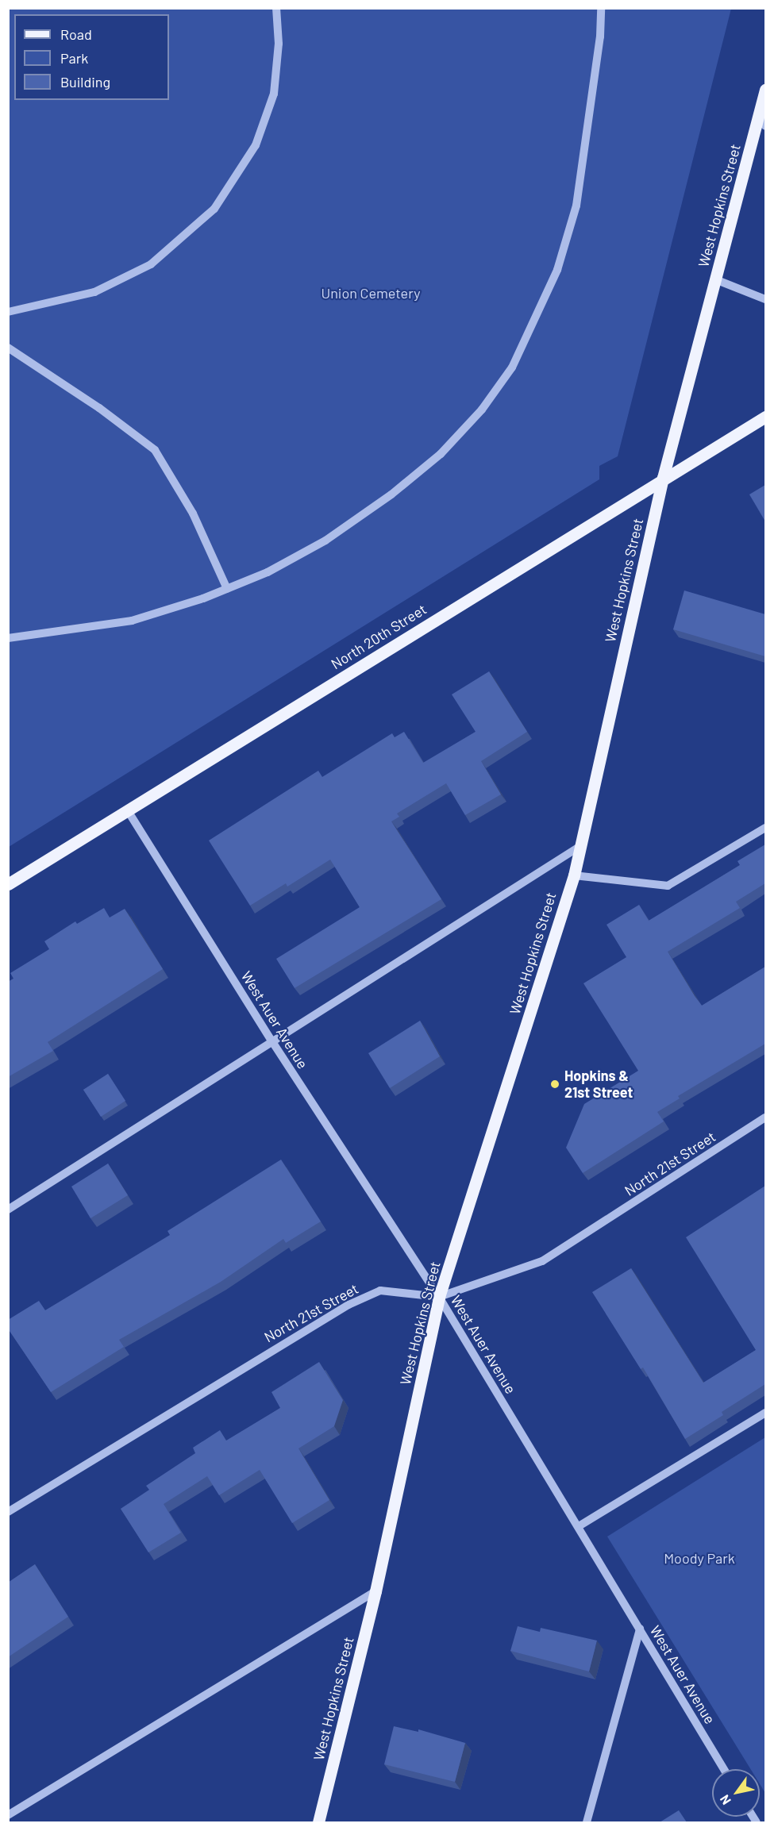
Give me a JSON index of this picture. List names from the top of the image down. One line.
{"streets":{"main road":["West Hopkins Street","North 20th Street"],"street":["West Auer Avenue","North 21st Street"]},"crossings":[["West Hopkins Street","North 20th Street"],["West Hopkins Street","West Auer Avenue"],["West Hopkins Street","North 21st Street"],["North 20th Street","West Auer Avenue"],["West Auer Avenue","North 21st Street"]],"parks":["Union Cemetery","Moody Park"],"places":["Hopkins & 21st Street"],"legend":["Road","Park","Building"],"north":"bottom left"}
